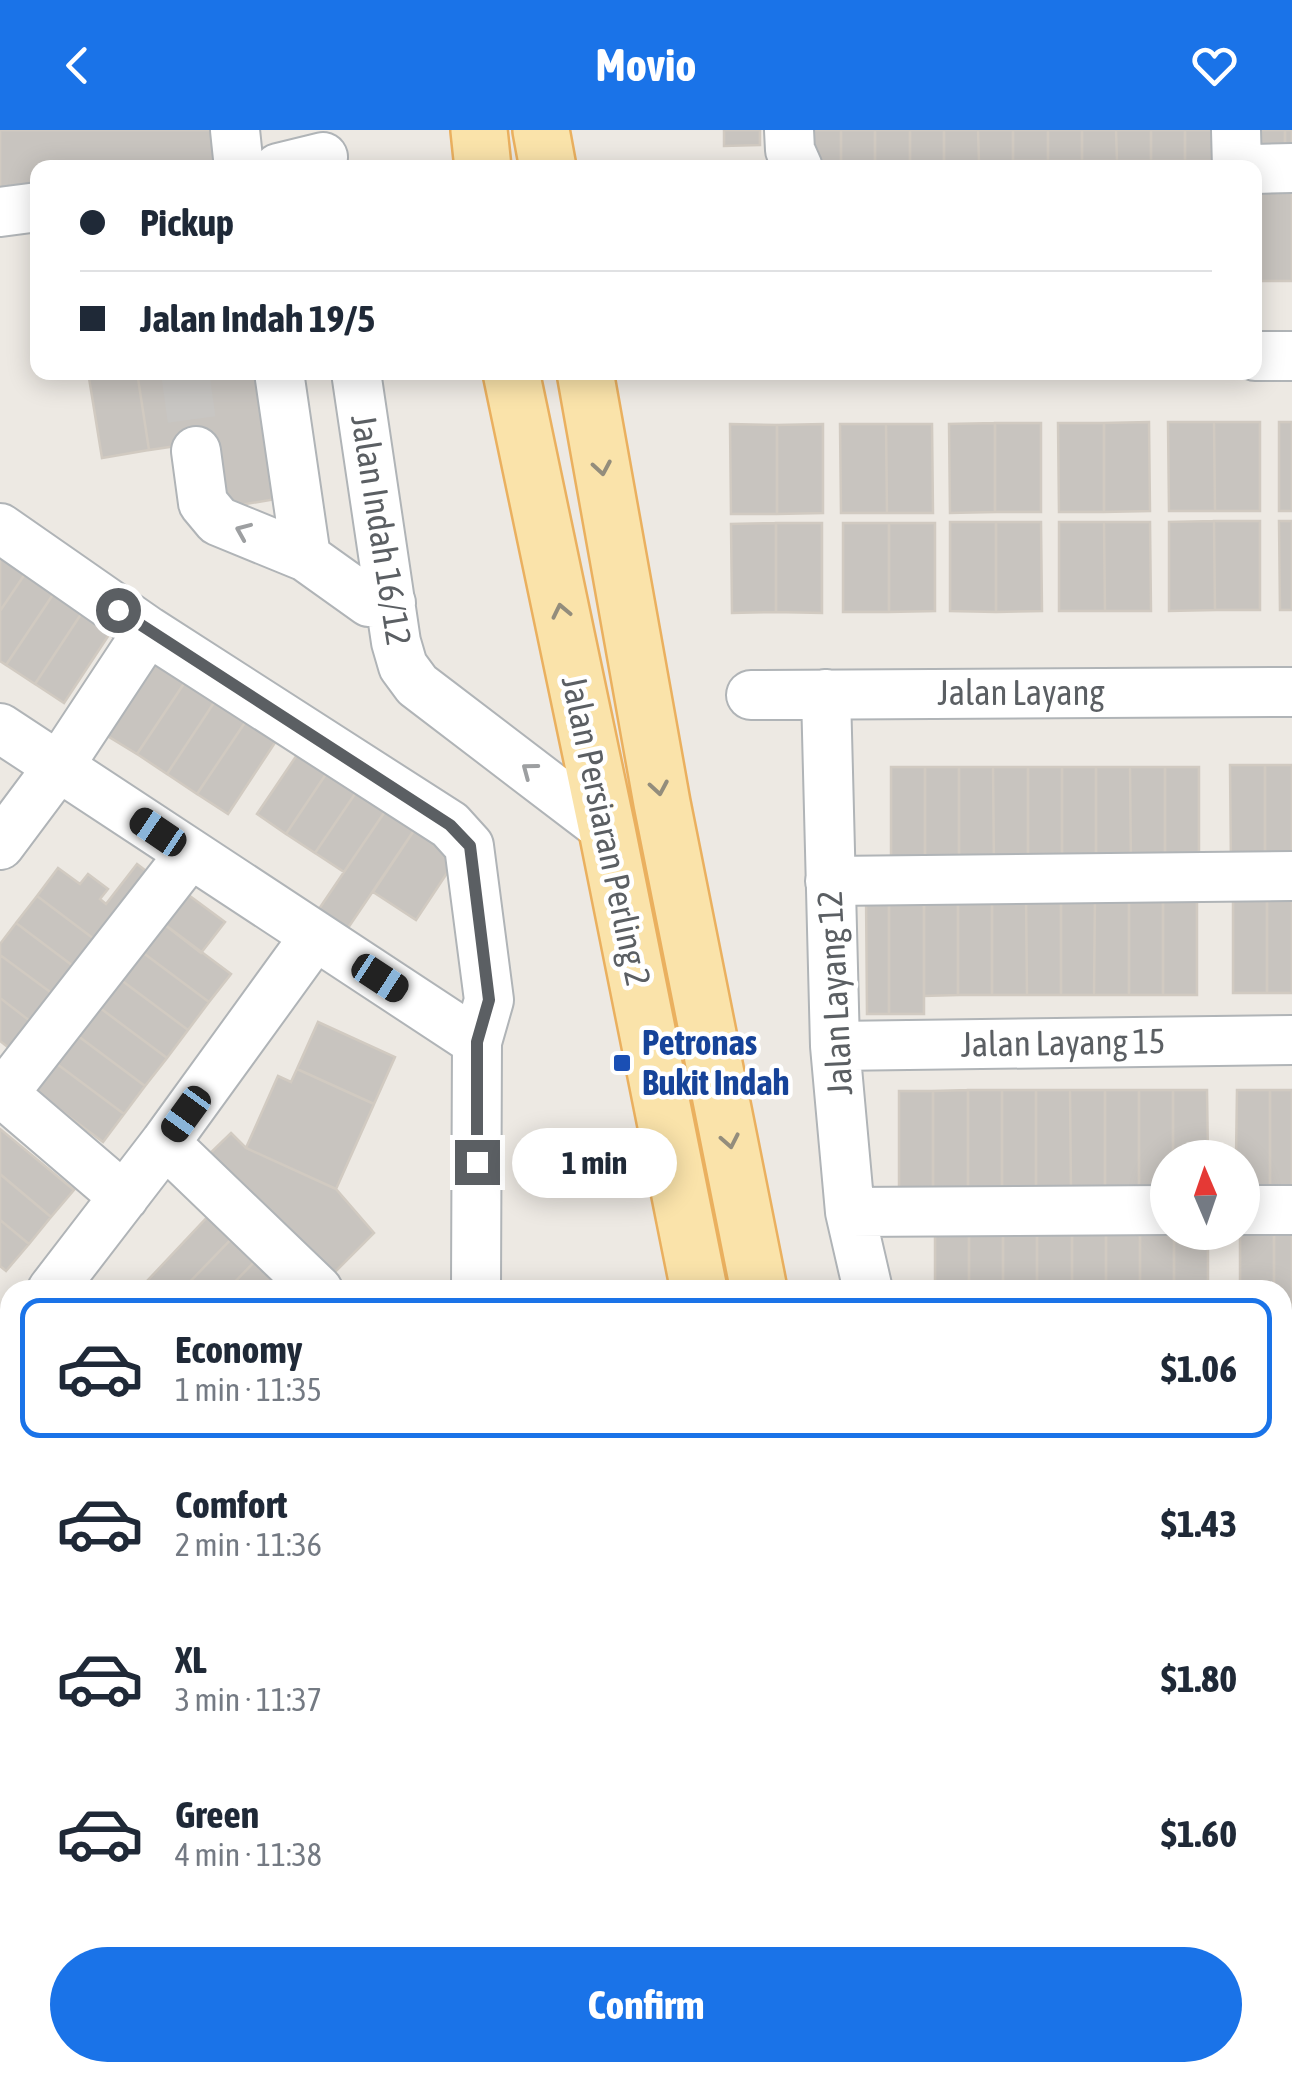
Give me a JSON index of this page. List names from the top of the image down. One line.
{"streets":{"main road":["Jalan Persiaran Perling 2"],"street":["Jalan Indah 16/12","Jalan Layang","Jalan Layang 12","Jalan Layang 15"]},"crossings":[["Jalan Indah 16/12","Jalan Persiaran Perling 2"],["Jalan Layang","Jalan Layang 12"],["Jalan Layang 12","Jalan Layang 15"]],"places":{"transit":["Petronas Bukit Indah"]},"north":"top","page":{"header":"Movio","banner":["Pickup","Jalan Indah 19/5"],"bubble":"1 min","list":[{"name":"Economy","note":"1 min · 11:35","value":"$1.06"},{"name":"Comfort","note":"2 min · 11:36","value":"$1.43"},{"name":"XL","note":"3 min · 11:37","value":"$1.80"},{"name":"Green","note":"4 min · 11:38","value":"$1.60"}],"buttons":"Confirm"}}
